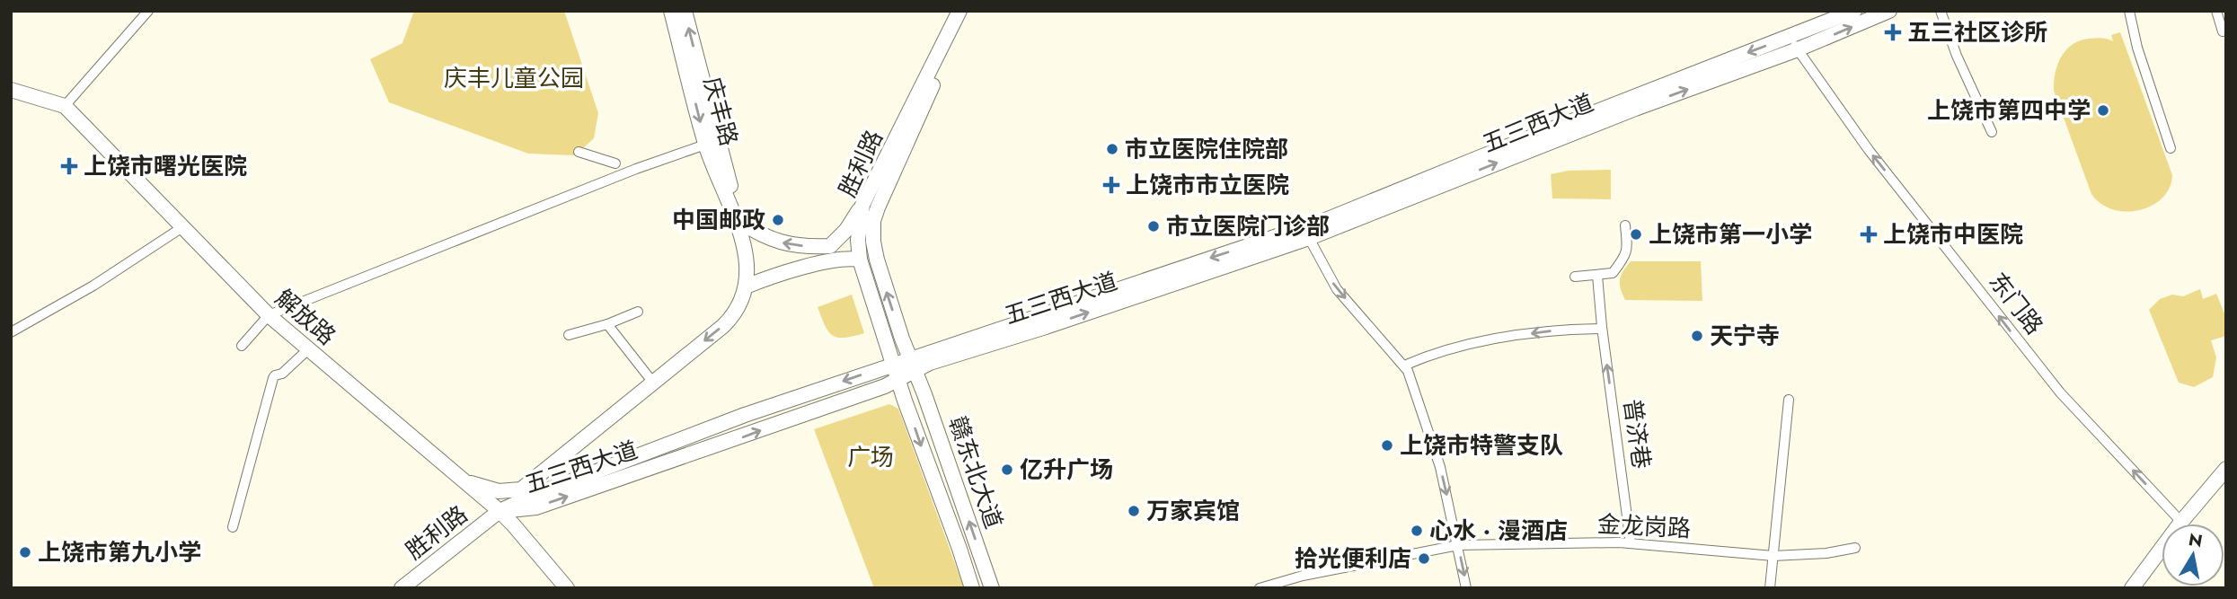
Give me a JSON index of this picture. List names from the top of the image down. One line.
{"streets":{"main road":["庆丰路","五三西大道","胜利路","解放路","赣东北大道"],"street":["东门路","普济巷","金龙岗路"]},"crossings":[["五三西大道","胜利路"],["五三西大道","东门路"],["五三西大道","解放路"],["五三西大道","赣东北大道"],["胜利路","解放路"],["胜利路","赣东北大道"],["普济巷","金龙岗路"]],"one_way":["东门路","普济巷","赣东北大道"],"parks":["庆丰儿童公园","广场"],"places":{"health":["五三社区诊所","上饶市曙光医院","上饶市市立医院","上饶市中医院"],"other":["上饶市第四中学","市立医院住院部","中国邮政","市立医院门诊部","上饶市第一小学","天宁寺","上饶市特警支队","亿升广场","万家宾馆","心水 · 漫酒店","上饶市第九小学","拾光便利店"]},"north":"top"}
